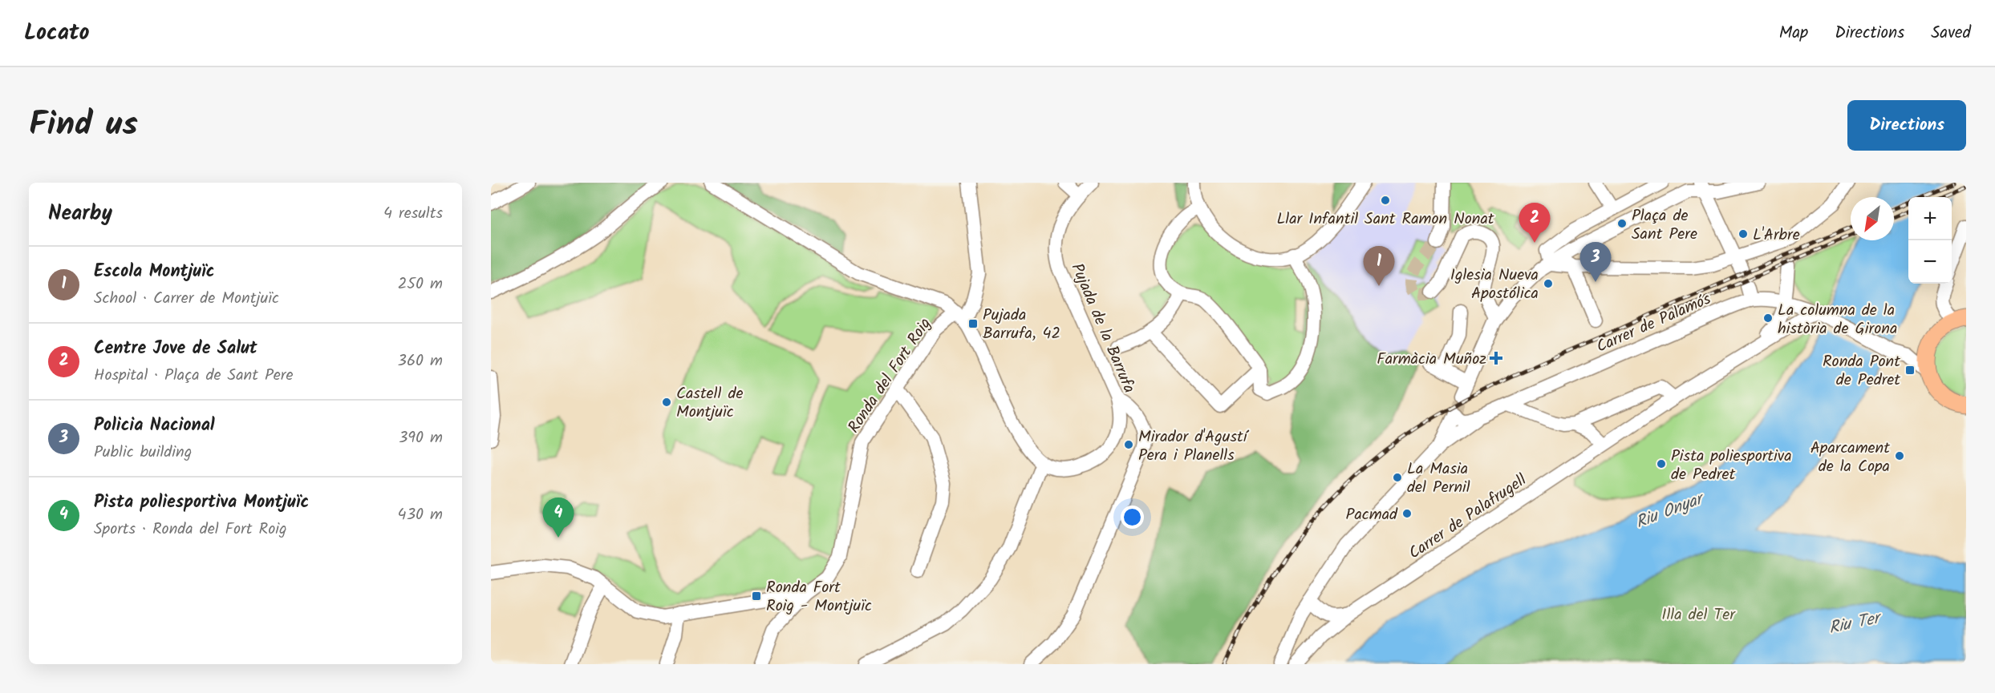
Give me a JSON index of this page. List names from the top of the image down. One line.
{"streets":{"street":["Carrer de Palamós","Pujada de la Barrufa","Ronda del Fort Roig","Carrer de Palafrugell"]},"water":["Riu Onyar","Riu Ter"],"parks":["Illa del Ter"],"places":{"other":["Llar Infantil Sant Ramon Nonat","Plaça de Sant Pere","L'Arbre","Iglesia Nueva Apostólica","La columna de la història de Girona","Castell de Montjuïc","Mirador d'Agustí Pera i Planells","Aparcament de la Copa","Pista poliesportiva de Pedret","La Masia del Pernil","Pacmad"],"transit":["Pujada Barrufa, 42","Ronda Pont de Pedret","Ronda Fort Roig - Montjuïc"],"health":["Farmàcia Muñoz"]},"north":"bottom left","page":{"header":"Locato","nav":["Map","Directions","Saved"],"title":"Find us","buttons":"Directions","heading":["Nearby","4 results"],"map_buttons":["+","−"],"pins":["2","3","1","4"],"list":[{"mark":"1","name":"Escola Montjuïc","note":"School · Carrer de Montjuïc","value":"250 m"},{"mark":"2","name":"Centre Jove de Salut","note":"Hospital · Plaça de Sant Pere","value":"360 m"},{"mark":"3","name":"Policia Nacional","note":"Public building","value":"390 m"},{"mark":"4","name":"Pista poliesportiva Montjuïc","note":"Sports · Ronda del Fort Roig","value":"430 m"}]}}
